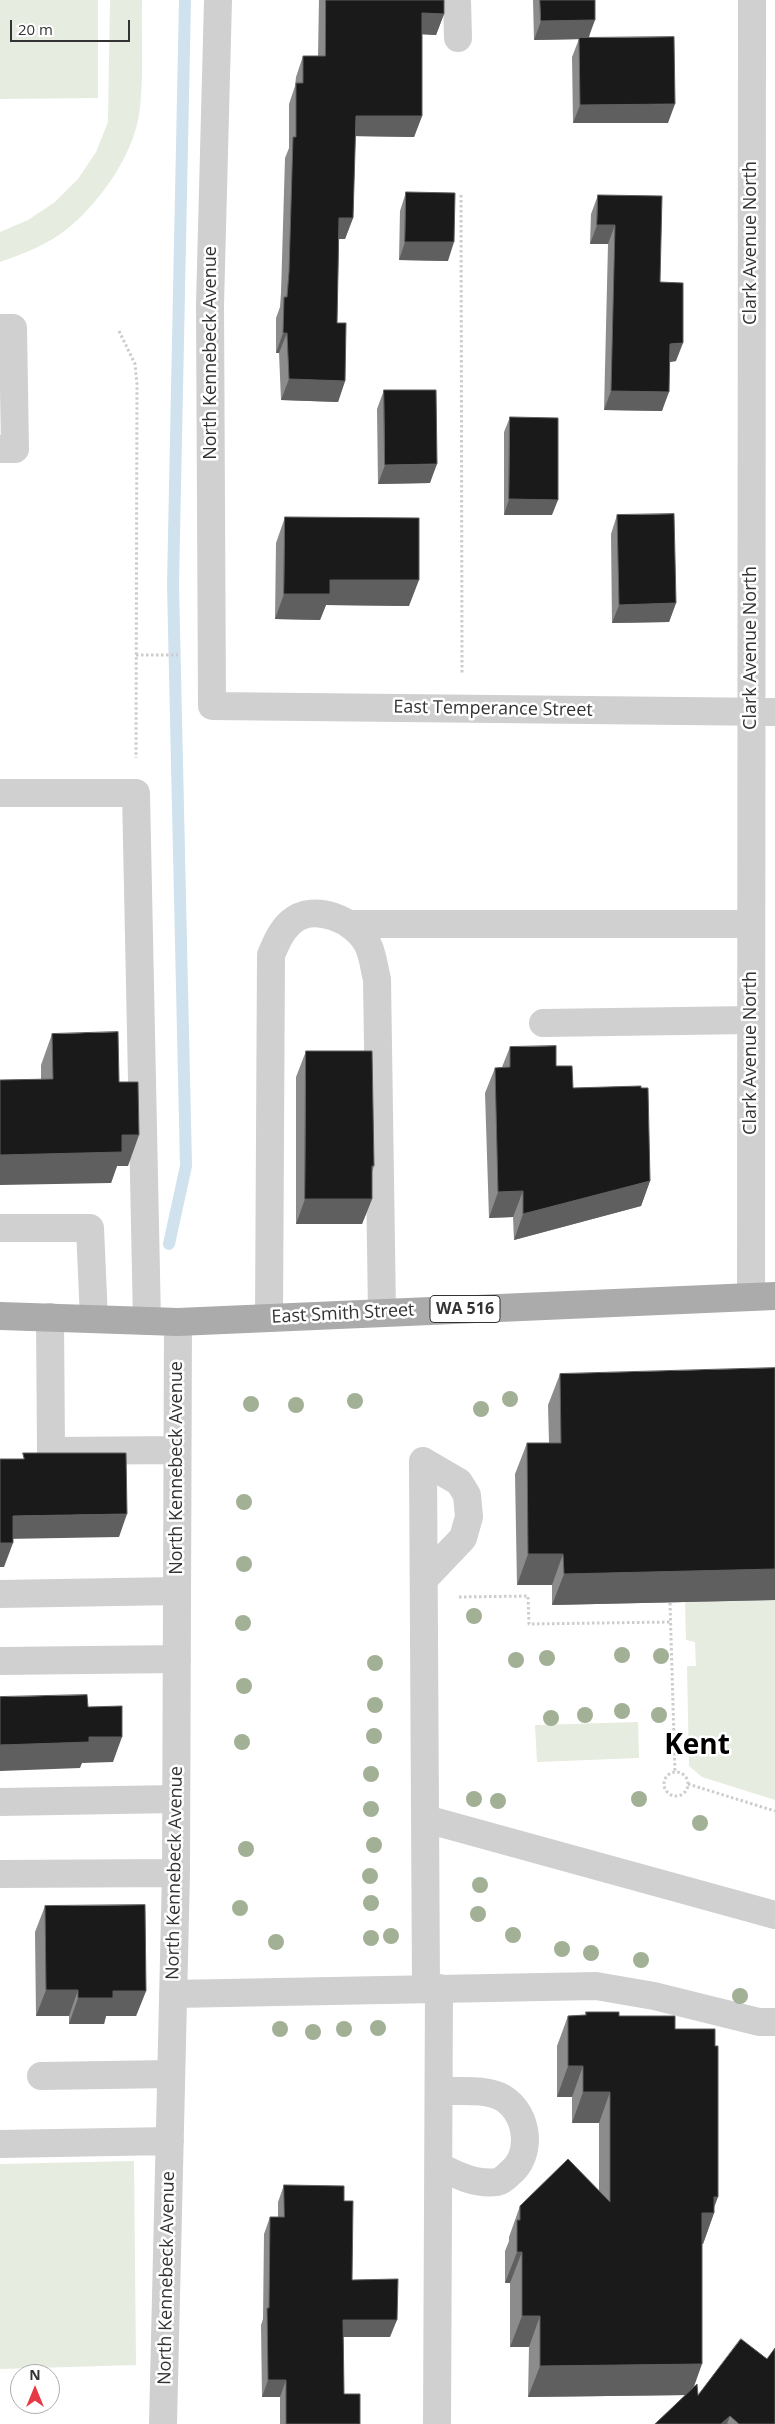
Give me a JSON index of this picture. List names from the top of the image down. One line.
{"streets":{"main road":["WA 516","East Smith Street"],"street":["Clark Avenue North","North Kennebeck Avenue","East Temperance Street"]},"crossings":[["Clark Avenue North","East Temperance Street"],["Clark Avenue North","East Smith Street"],["North Kennebeck Avenue","East Temperance Street"],["North Kennebeck Avenue","East Smith Street"]],"districts":["Kent"],"scale_bar":"20 m","north":"top"}
